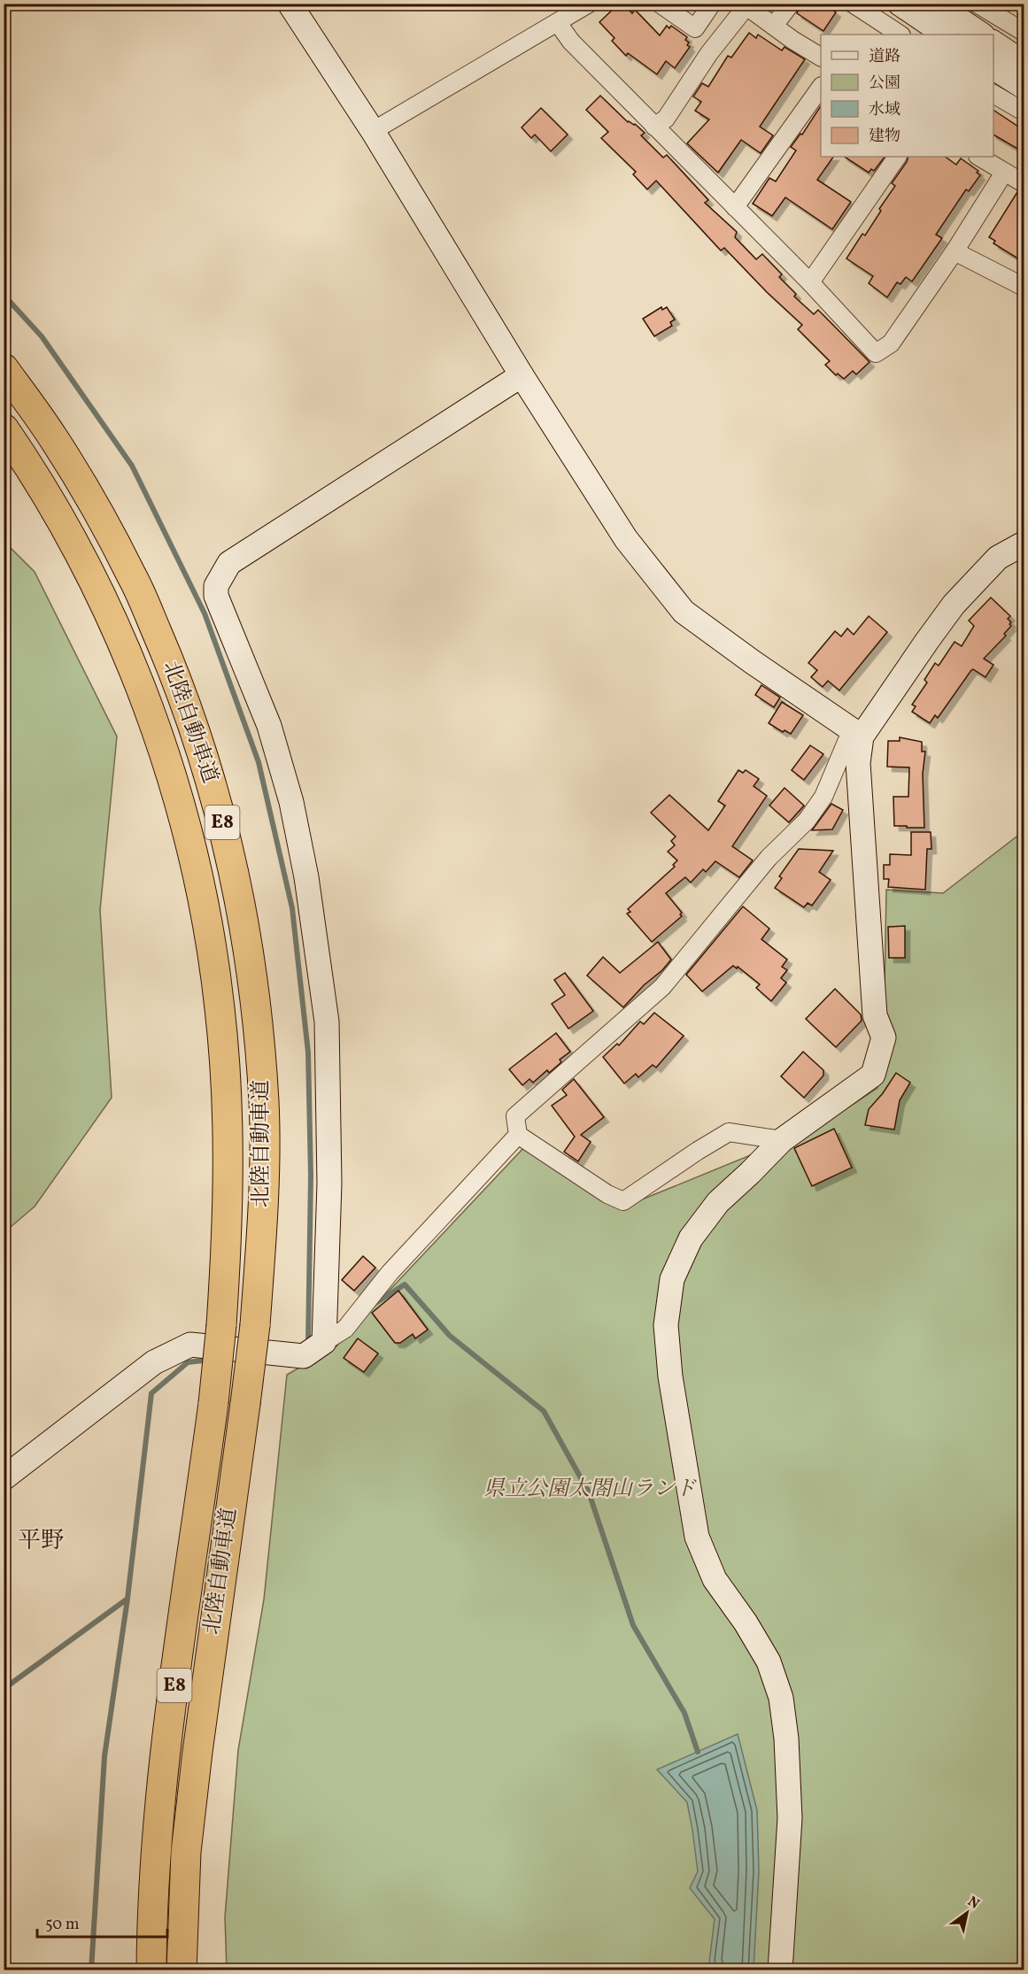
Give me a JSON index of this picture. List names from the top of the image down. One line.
{"streets":{"highway":["北陸自動車道","E8"]},"districts":["平野"],"parks":["県立公園太閤山ランド"],"legend":["道路","公園","水域","建物"],"scale_bar":"50 m","north":"top right"}
